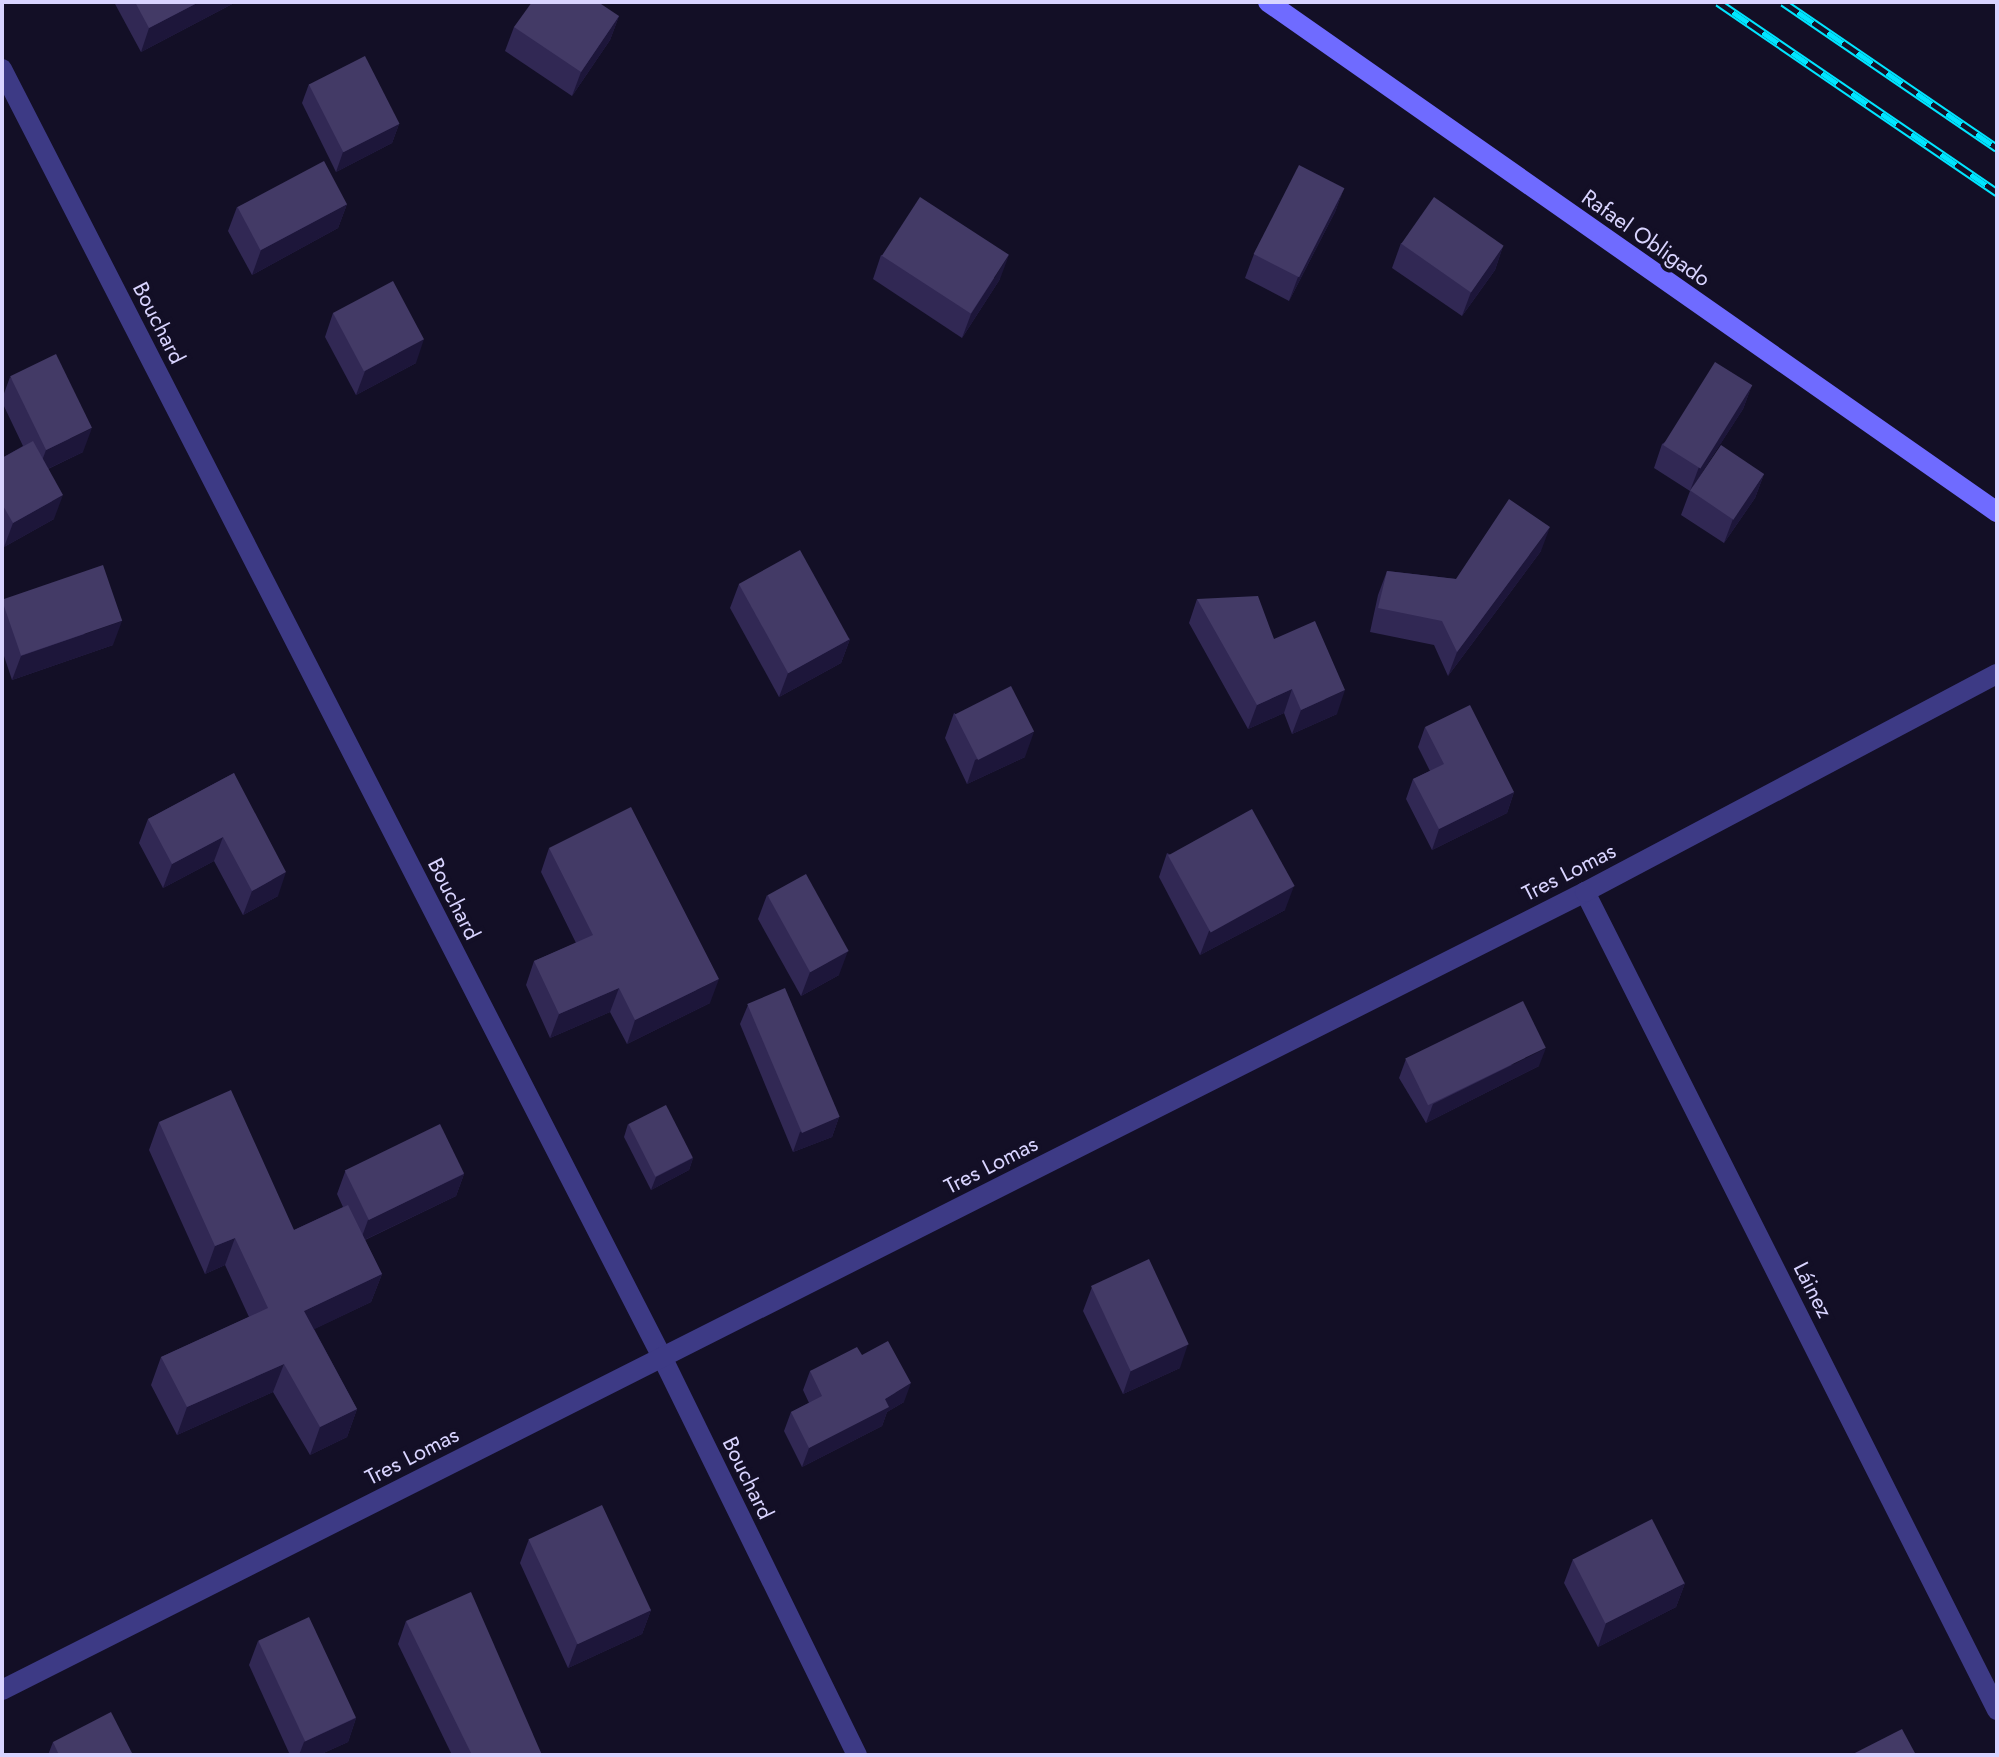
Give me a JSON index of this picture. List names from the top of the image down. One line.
{"streets":{"street":["Rafael Obligado","Bouchard","Tres Lomas","Láinez"]},"crossings":[["Bouchard","Tres Lomas"],["Tres Lomas","Láinez"]]}
